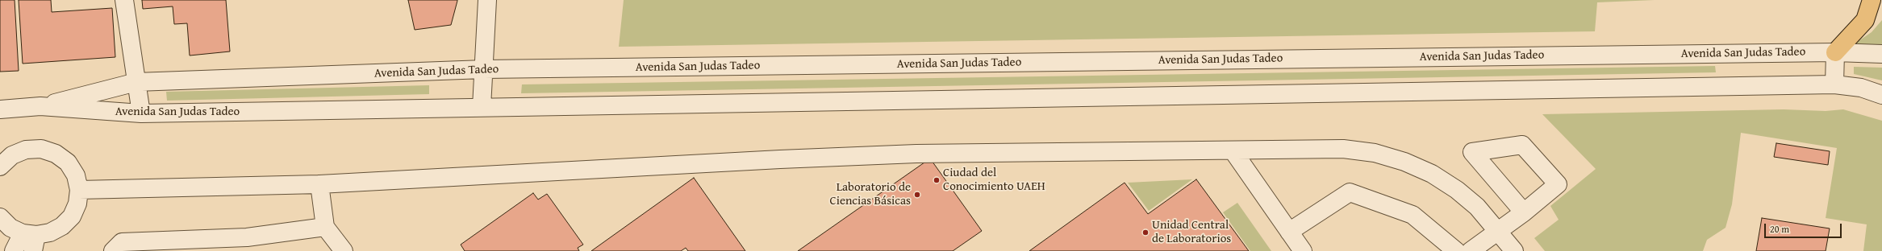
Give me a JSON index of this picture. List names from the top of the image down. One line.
{"streets":{"street":["Avenida San Judas Tadeo"]},"places":["Ciudad del Conocimiento UAEH","Laboratorio de Ciencias Básicas","Unidad Central de Laboratorios"],"scale_bar":"20 m"}
